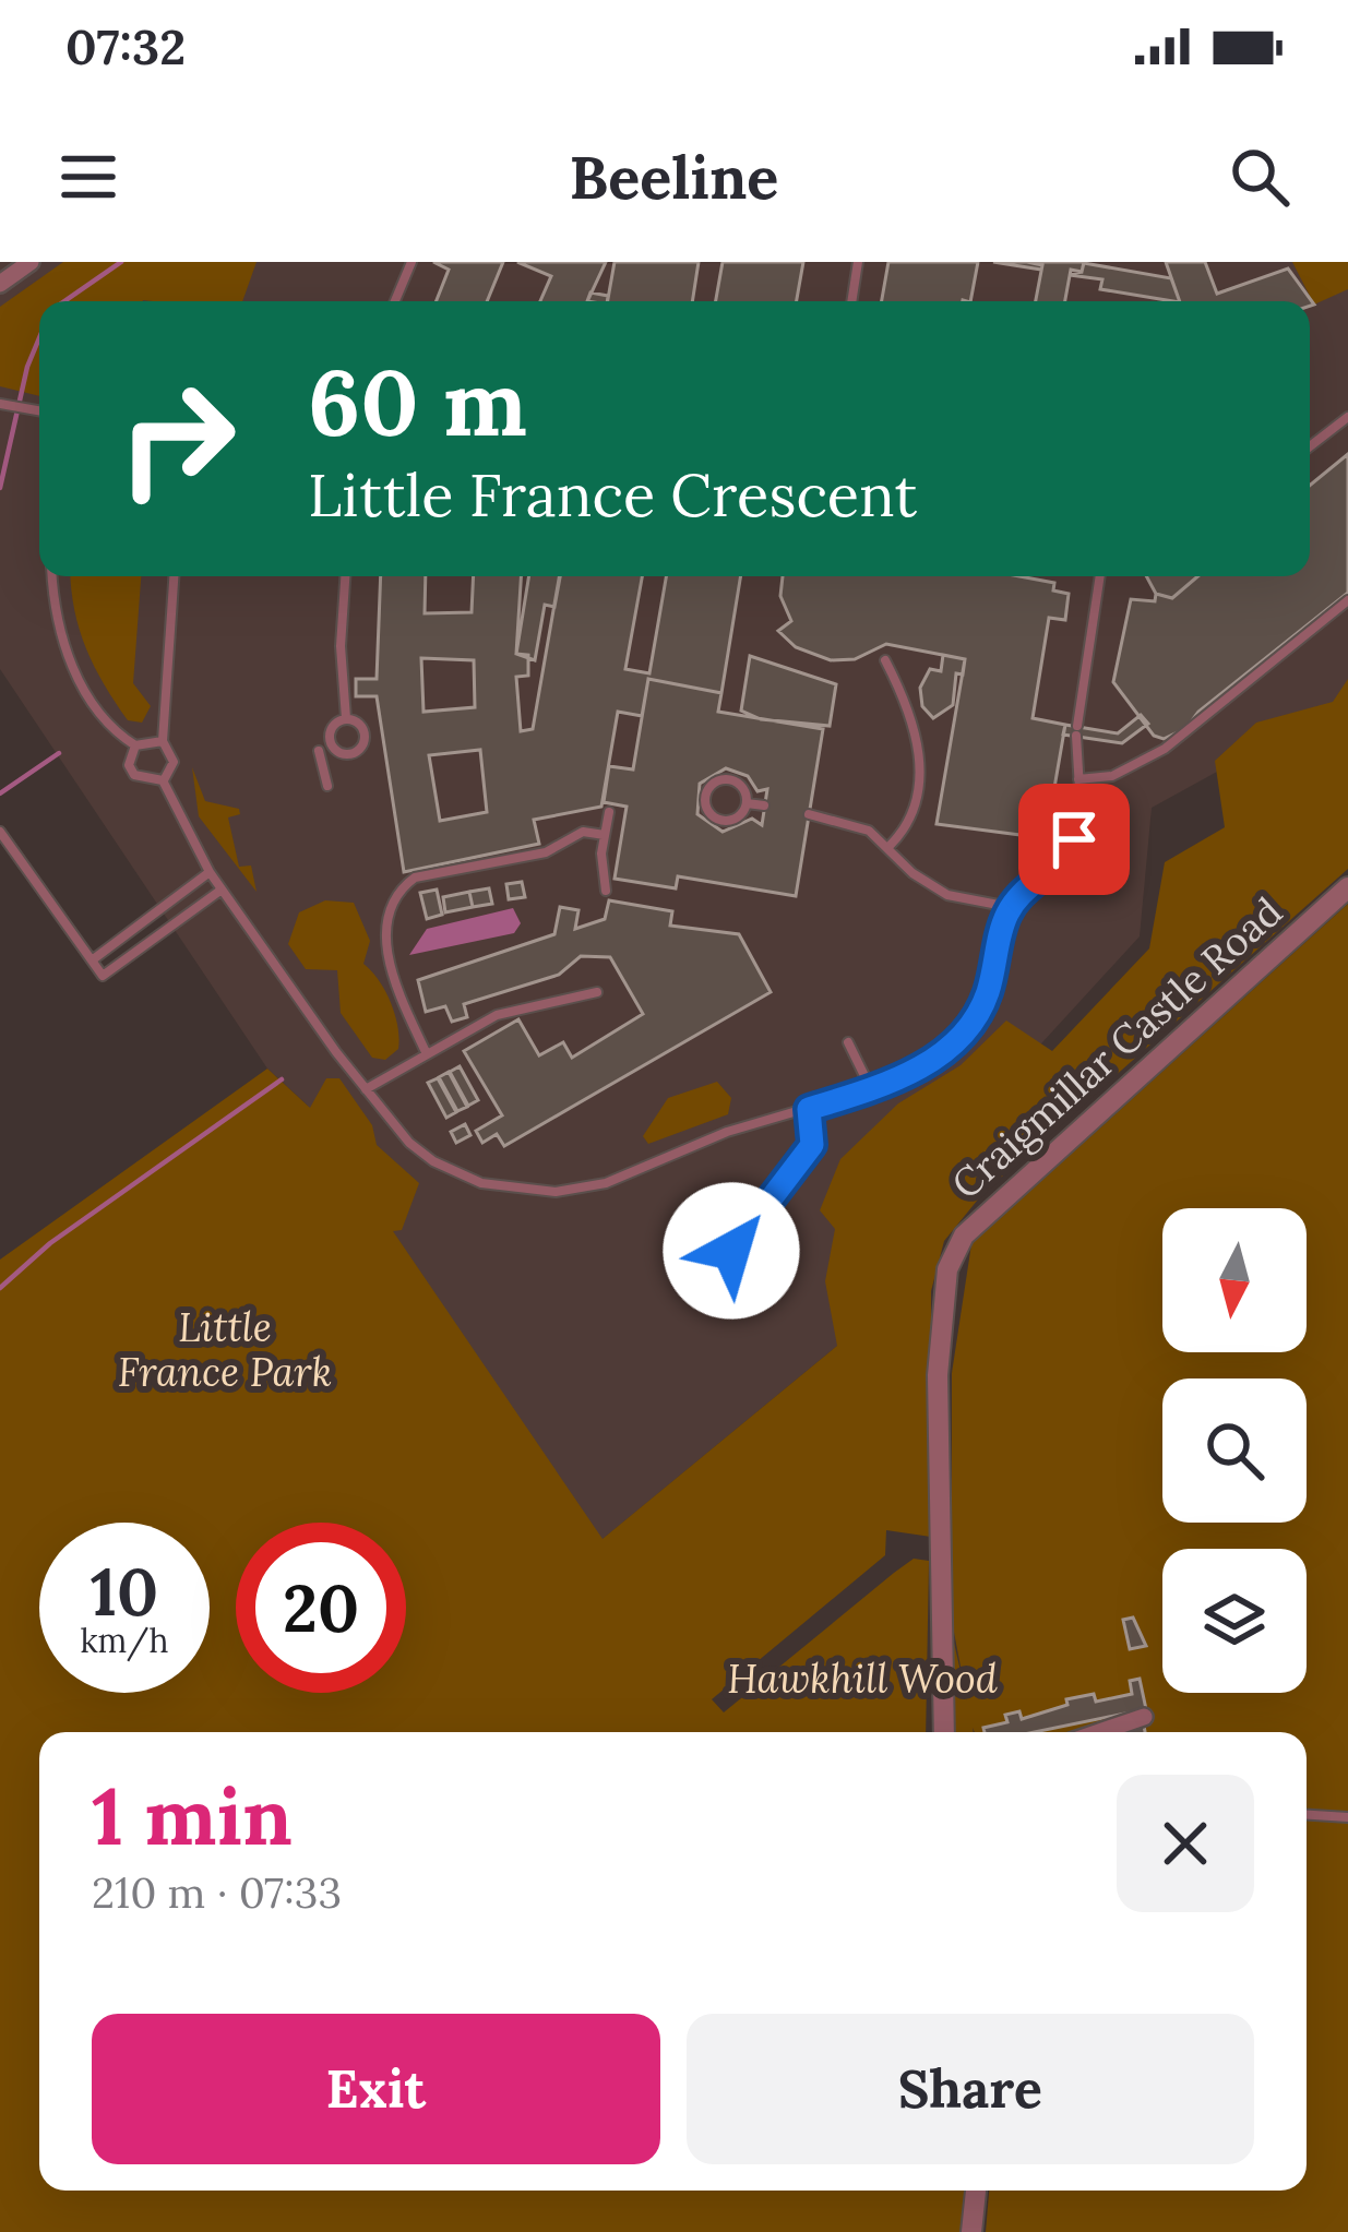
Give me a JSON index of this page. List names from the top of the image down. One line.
{"streets":{"street":["Craigmillar Castle Road"]},"parks":["Little France Park","Hawkhill Wood"],"north":"bottom","page":{"status":"07:32","header":"Beeline","turn":["60 m","Little France Crescent"],"speed":"10 km/h","limit":"20","heading":["1 min","210 m · 07:33"],"buttons":["Exit","Share"]}}
